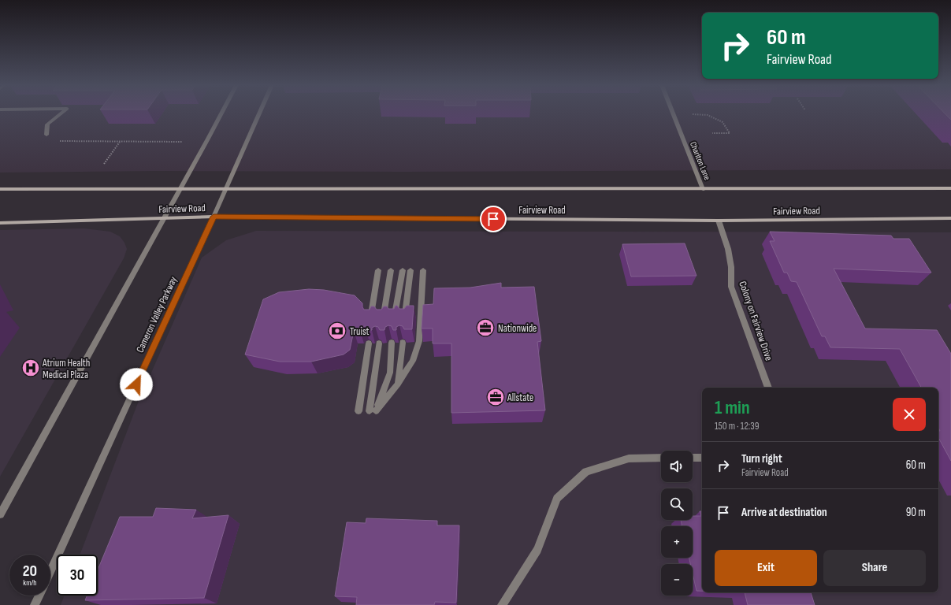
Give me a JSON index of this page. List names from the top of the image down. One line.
{"streets":{"main road":["Fairview Road"],"street":["Charlton Lane","Cameron Valley Parkway","Colony on Fairview Drive"]},"crossings":[["Charlton Lane","Fairview Road"],["Fairview Road","Cameron Valley Parkway"],["Fairview Road","Colony on Fairview Drive"]],"places":{"office":["Nationwide","Allstate"],"bank":["Truist"],"hospital":["Atrium Health Medical Plaza"]},"page":{"turn":["60 m","Fairview Road"],"heading":["1 min","150 m · 12:39"],"list":[{"name":"Turn right","note":"Fairview Road","value":"60 m"},{"name":"Arrive at destination","value":"90 m"}],"map_buttons":["+","−"],"buttons":["Exit","Share"],"speed":"20 km/h","limit":"30"}}
